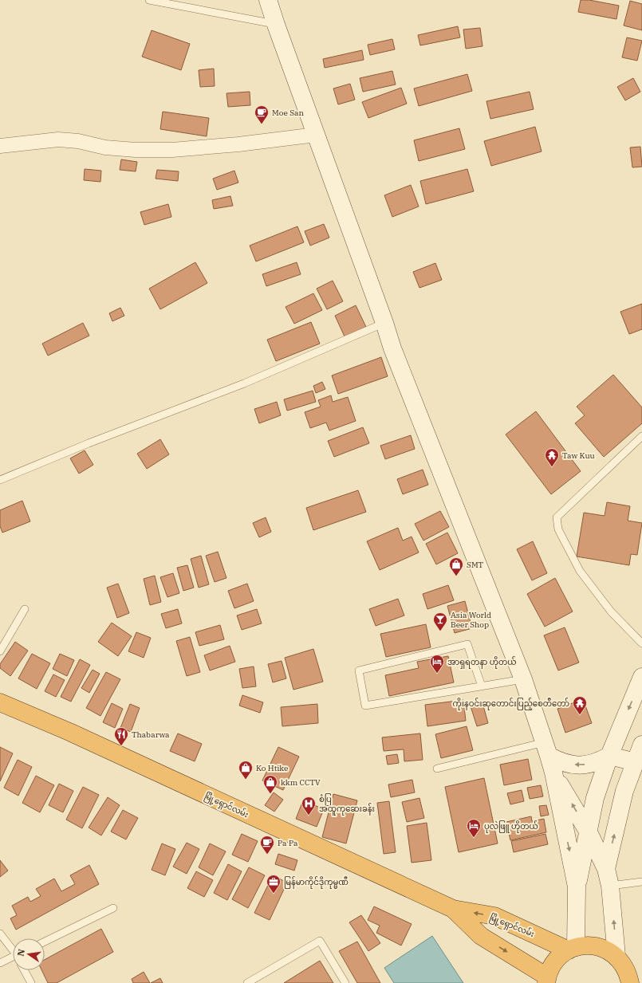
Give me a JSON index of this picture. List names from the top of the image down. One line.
{"streets":{"highway":["မြို့ရှောင်လမ်း"]},"places":{"cafe":["Moe San","Pa Pa"],"temple":["Taw Kuu","ကိုးနဝင်းဆုတောင်းပြည့်စေတီတော်"],"shop":["SMT","Ko Htike","kkm CCTV"],"bar":["Asia World Beer Shop"],"hotel":["အာရှရတနာ ဟိုတယ်","ပုလဲဖြူ ဟိုတယ်"],"restaurant":["Thabarwa"],"hospital":["စံပြ အထူကုဆေးခန်း"],"office":["မြန်မာကိုင်ဒိုကုမ္မဏီ"]},"north":"left"}
